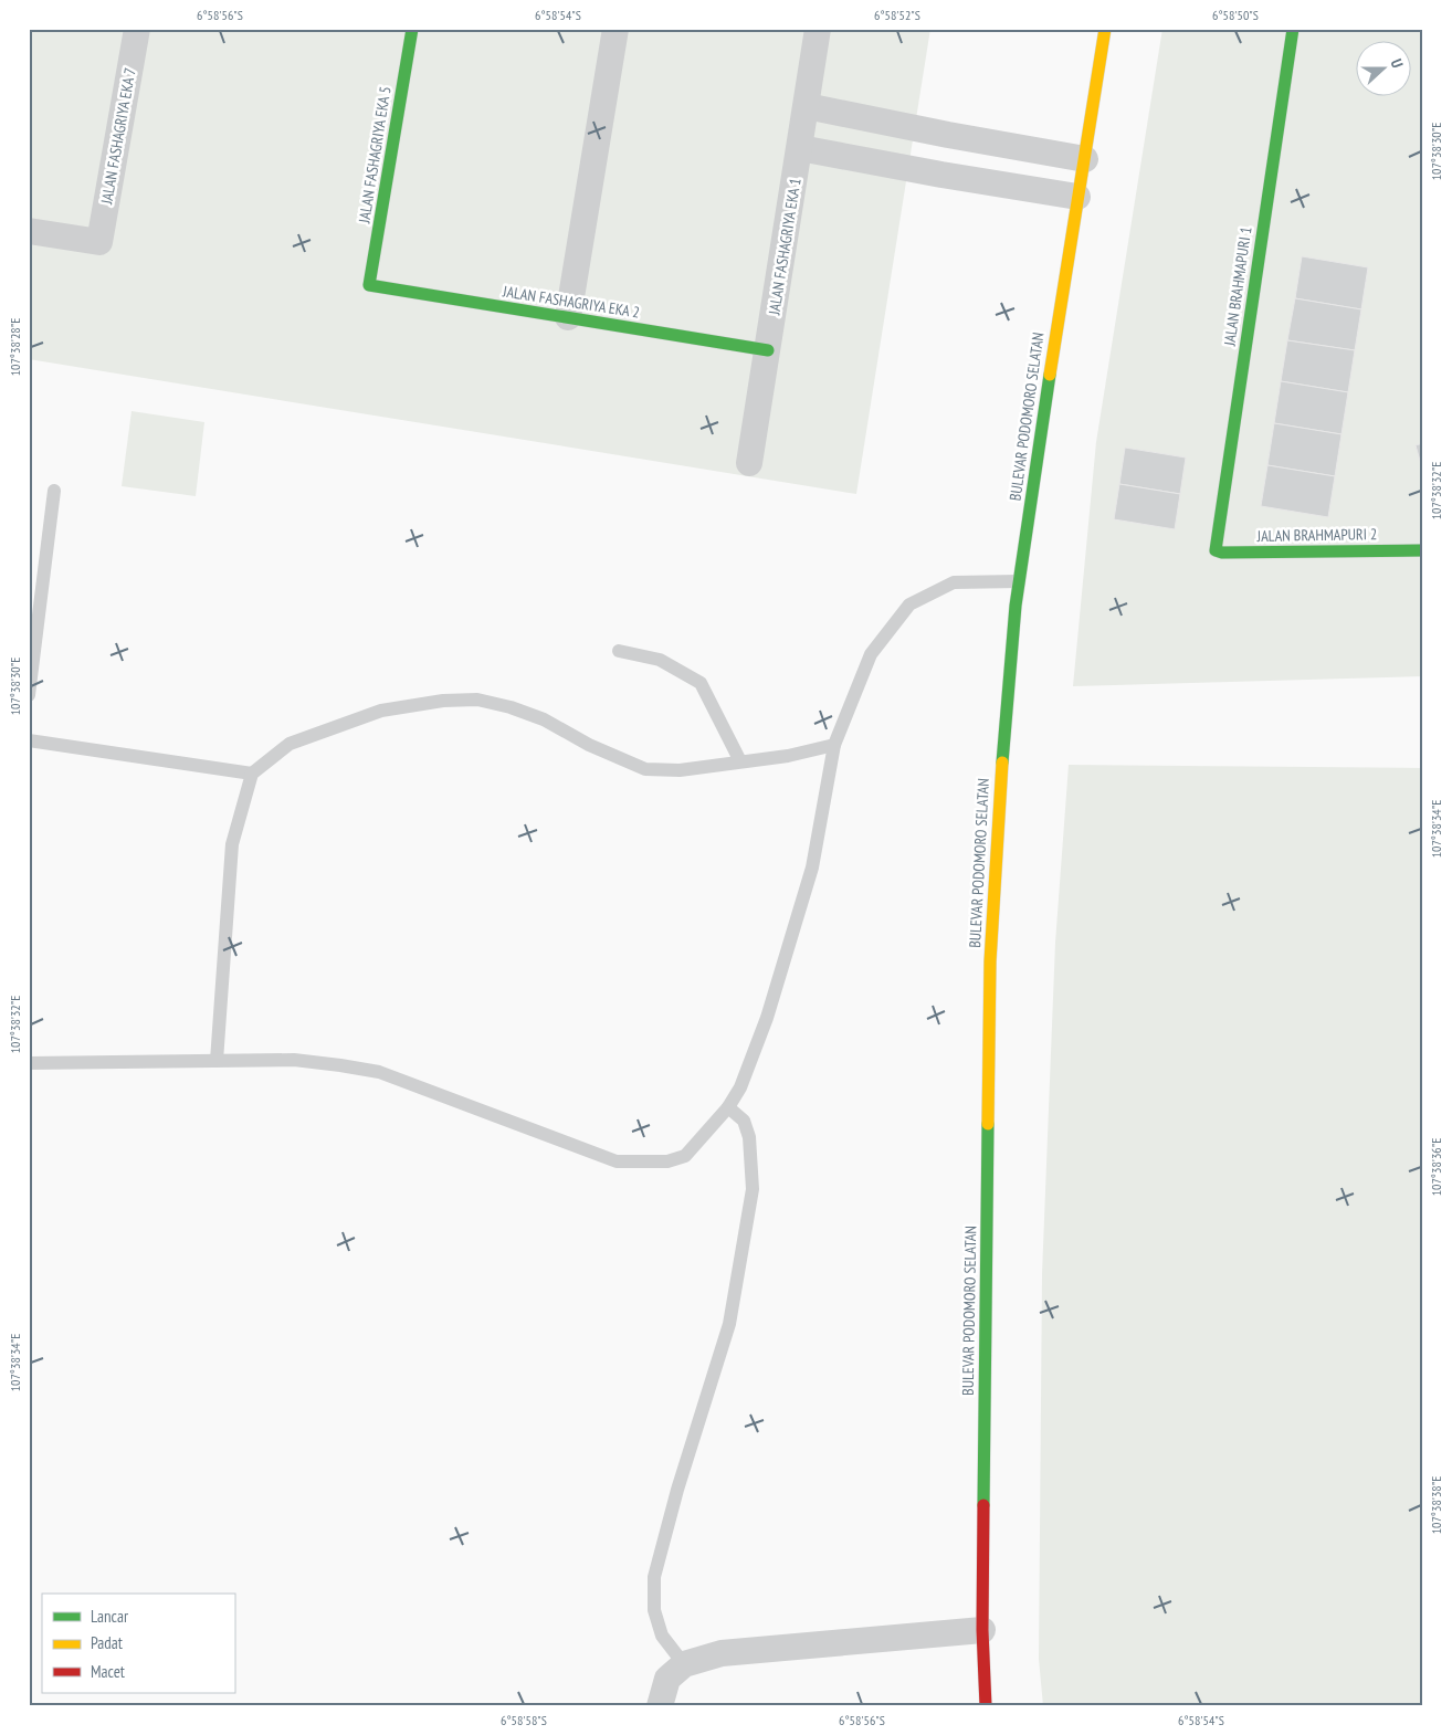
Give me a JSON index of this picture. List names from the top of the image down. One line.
{"streets":{"street":["JALAN FASHAGRIYA EKA 7","JALAN FASHAGRIYA EKA 5","JALAN FASHAGRIYA EKA 1","JALAN BRAHMAPURI 1","JALAN FASHAGRIYA EKA 2","BULEVAR PODOMORO SELATAN","JALAN BRAHMAPURI 2"]},"crossings":[["JALAN FASHAGRIYA EKA 5","JALAN FASHAGRIYA EKA 2"],["JALAN FASHAGRIYA EKA 1","JALAN FASHAGRIYA EKA 2"],["JALAN BRAHMAPURI 1","JALAN BRAHMAPURI 2"]],"legend":["Lancar","Padat","Macet"],"north":"right","coordinates":["6°58'56\"S","6°58'54\"S","6°58'52\"S","6°58'50\"S","107°38'30\"E","107°38'28\"E","107°38'32\"E","107°38'34\"E","107°38'36\"E","107°38'38\"E","6°58'58\"S"]}
